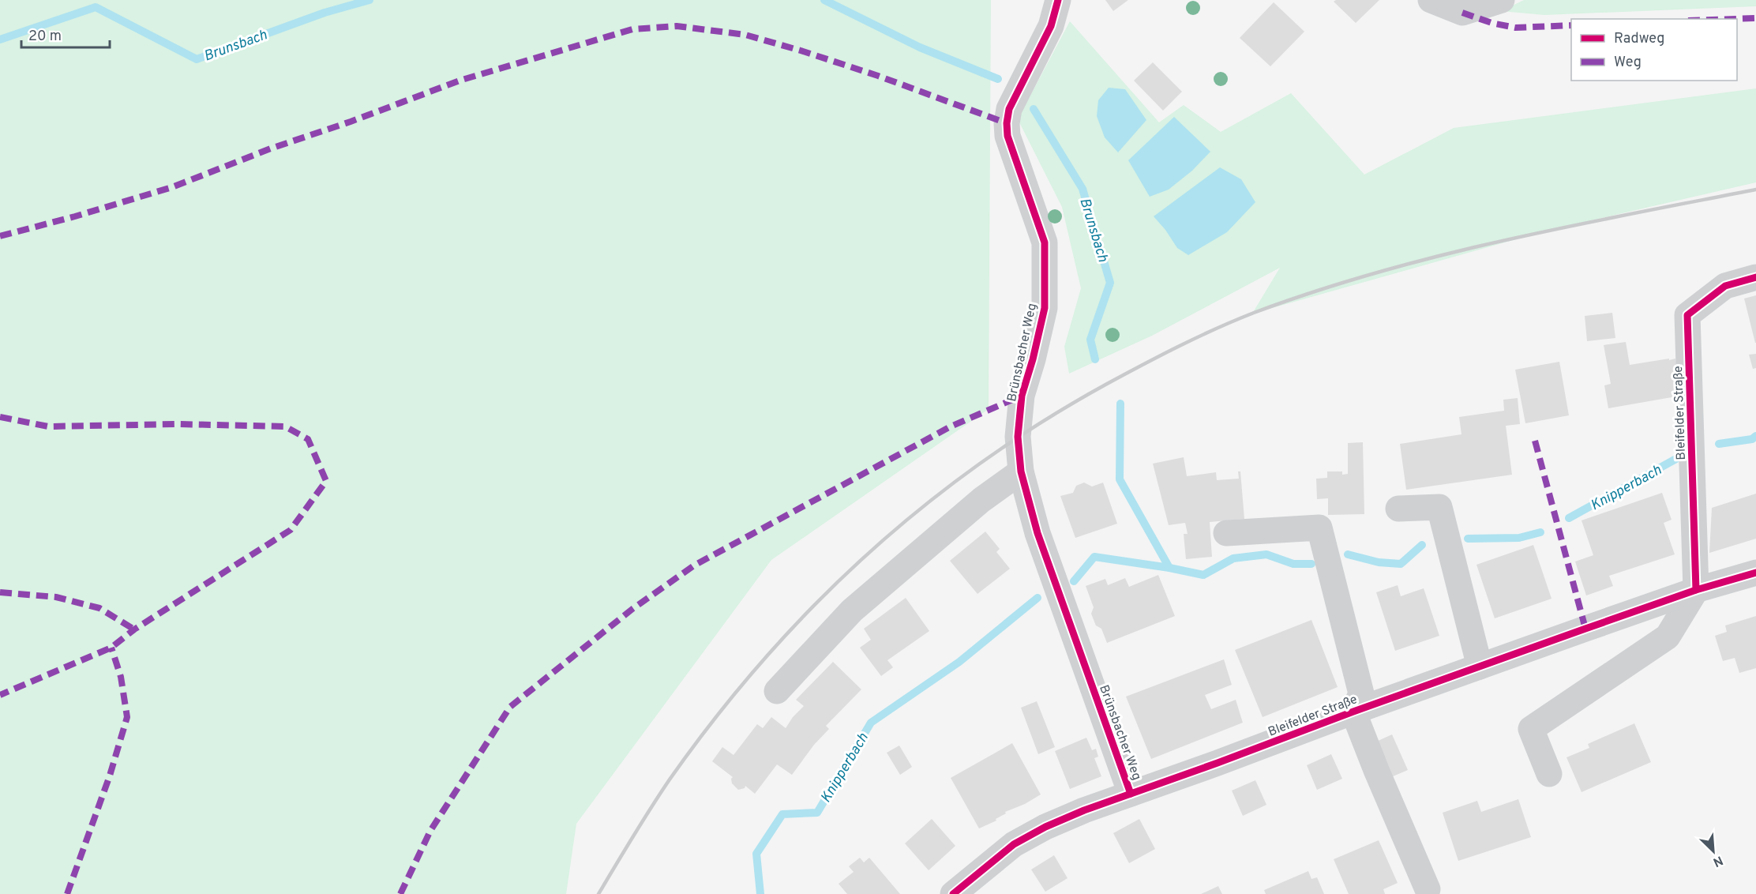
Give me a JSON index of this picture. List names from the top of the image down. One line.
{"streets":{"street":["Brünsbacher Weg","Bleifelder Straße"]},"crossings":[["Brünsbacher Weg","Bleifelder Straße"]],"water":["Brunsbach","Knipperbach"],"legend":["Radweg","Weg"],"scale_bar":"20 m","north":"bottom right"}
